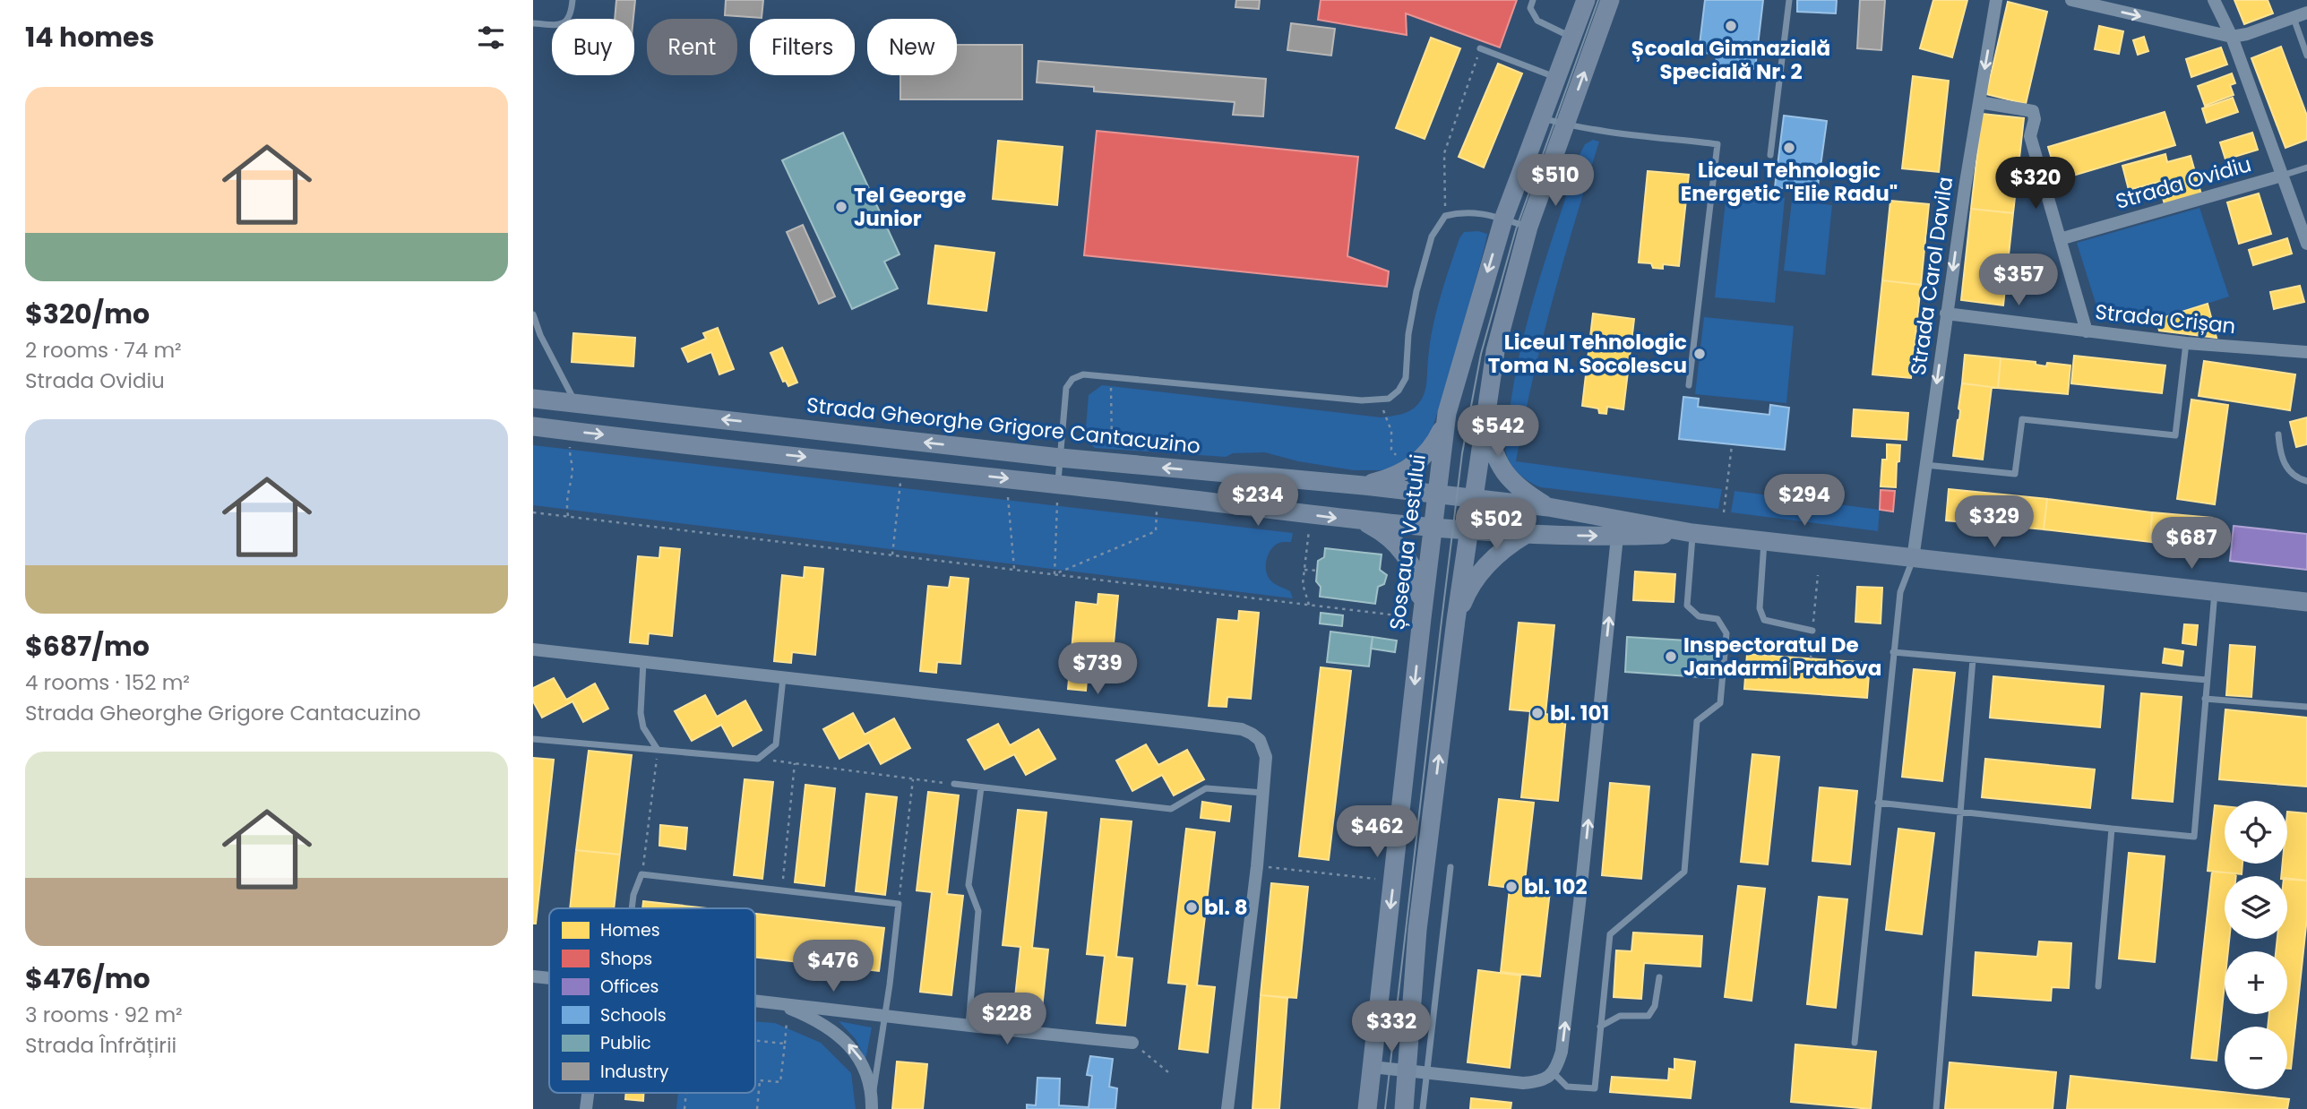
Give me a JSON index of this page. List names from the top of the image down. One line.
{"streets":{"main road":["Strada Gheorghe Grigore Cantacuzino","Șoseaua Vestului"],"street":["Strada Ovidiu","Strada Carol Davila","Strada Crișan"]},"crossings":[["Strada Carol Davila","Strada Crișan"],["Strada Carol Davila","Strada Gheorghe Grigore Cantacuzino"],["Strada Gheorghe Grigore Cantacuzino","Șoseaua Vestului"]],"one_way":["Strada Carol Davila"],"places":["Școala Gimnazială Specială Nr. 2","Liceul Tehnologic Energetic \"Elie Radu\"","Tel George Junior","Liceul Tehnologic Toma N. Socolescu","Inspectoratul De Jandarmi Prahova","bl. 101","bl. 102","bl. 8"],"legend":["Homes","Shops","Offices","Schools","Public","Industry"],"page":{"heading":"14 homes","chip":["Buy","Rent","Filters","New"],"list":[{"name":"$320/mo","note":"2 rooms · 74 m² · Strada Ovidiu"},{"name":"$687/mo","note":"4 rooms · 152 m² · Strada Gheorghe Grigore Cantacuzino"},{"name":"$476/mo","note":"3 rooms · 92 m² · Strada Înfrățirii"}],"price":["$510","$320","$357","$542","$234","$294","$329","$502","$687","$739","$462","$476","$228","$332"],"map_buttons":["+","−"]}}
